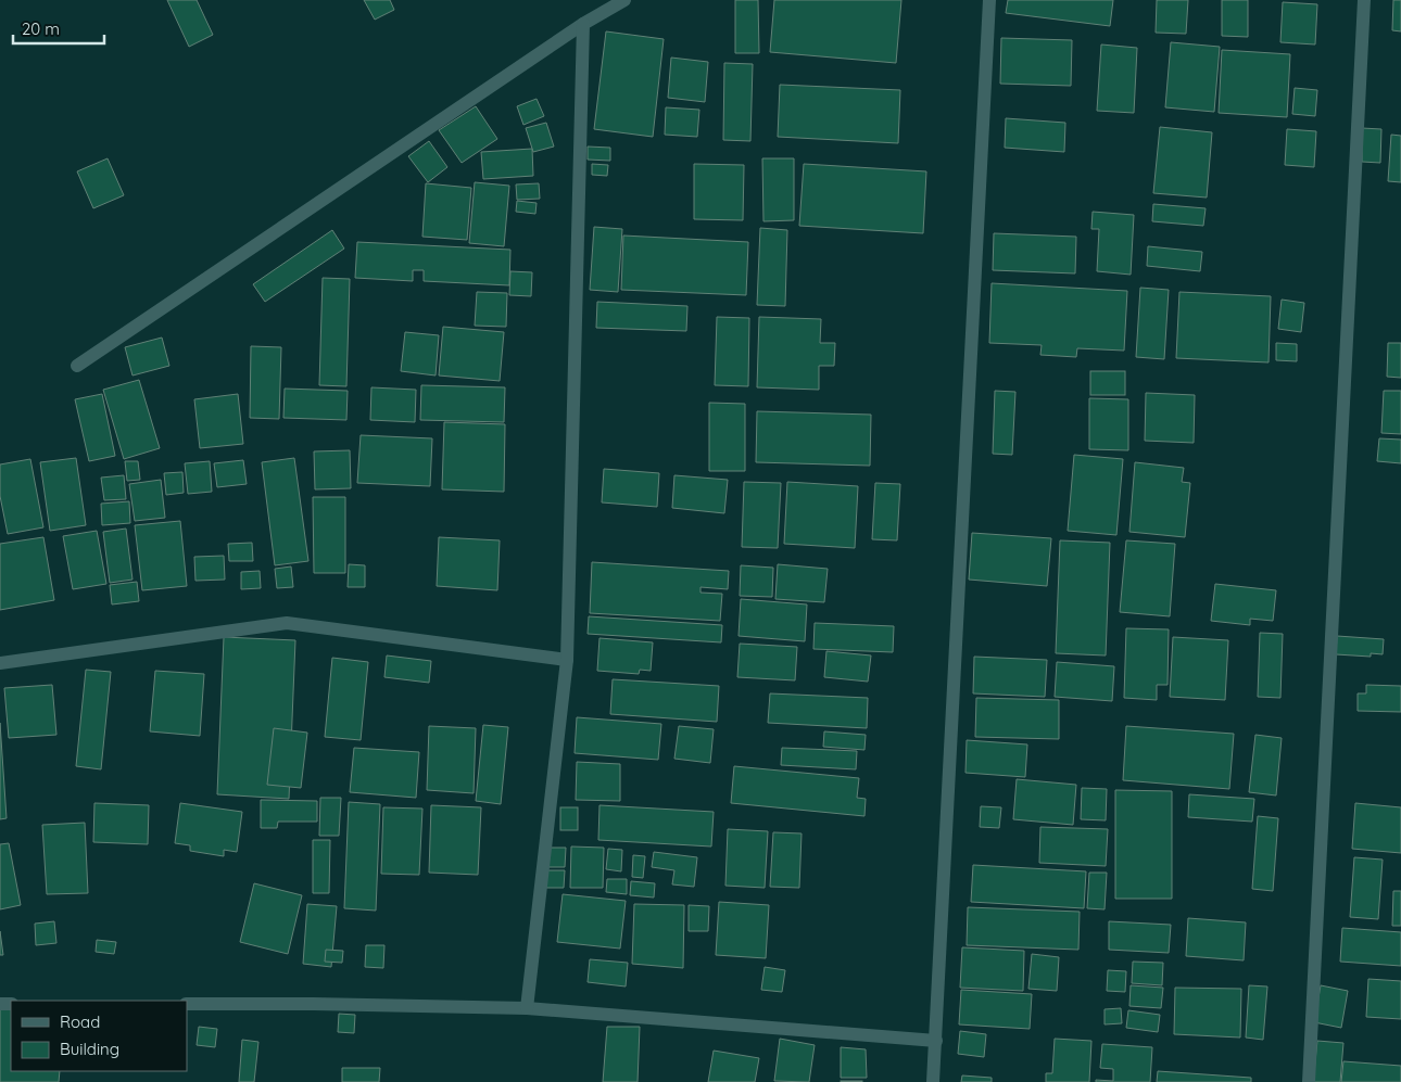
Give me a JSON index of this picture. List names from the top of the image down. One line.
{"legend":["Road","Building"],"scale_bar":"20 m"}
